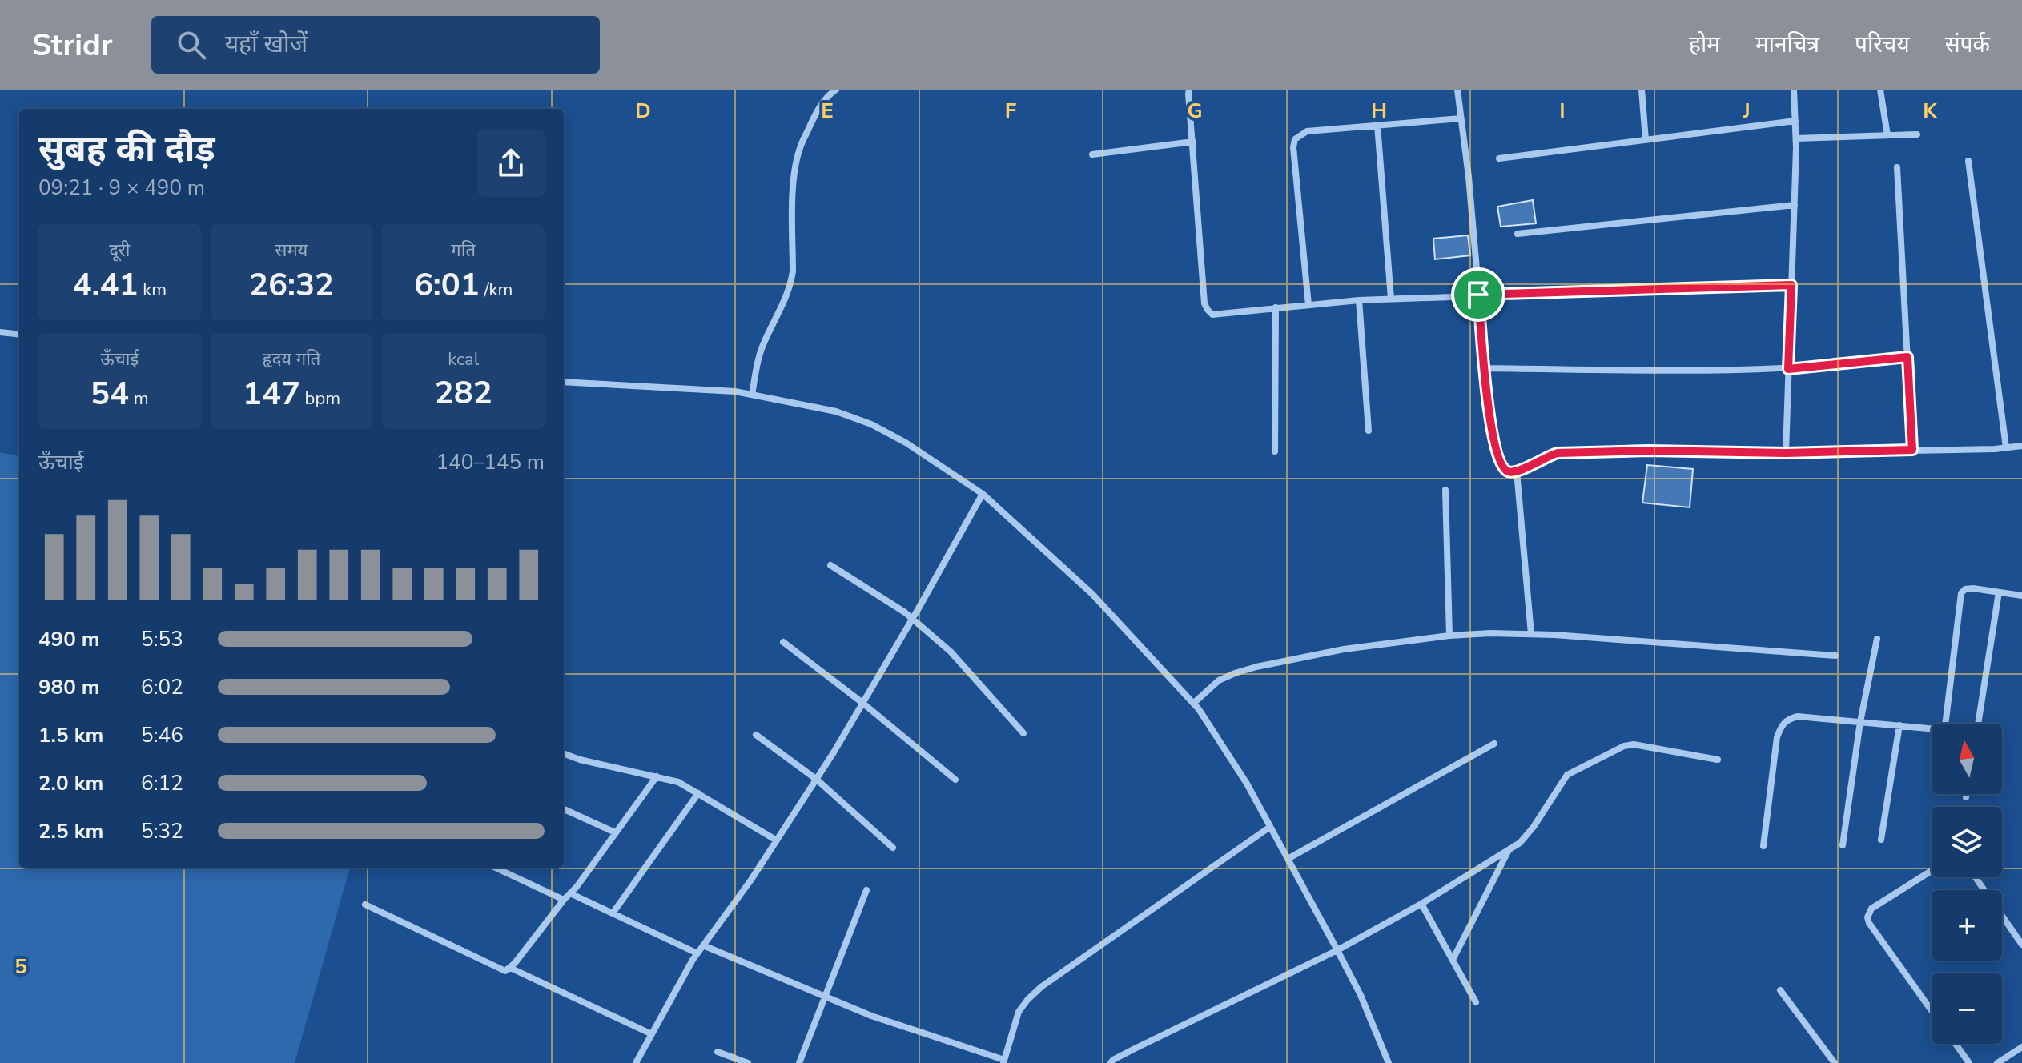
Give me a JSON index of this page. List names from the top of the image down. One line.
{"north":"top","page":{"header":"Stridr","search":"यहाँ खोजें","nav":["होम","मानचित्र","परिचय","संपर्क"],"heading":["सुबह की दौड़","09:21 · 9 × 490 m"],"stats":[["दूरी","4.41 km"],["समय","26:32"],["गति","6:01 /km"],["ऊँचाई","54 m"],["हृदय गति","147 bpm"],["kcal","282"]],"chart":["ऊँचाई","140–145 m"],"list":[{"name":"490 m","note":"5:53"},{"name":"980 m","note":"6:02"},{"name":"1.5 km","note":"5:46"},{"name":"2.0 km","note":"6:12"},{"name":"2.5 km","note":"5:32"}],"map_buttons":["+","−"]},"grid":{"columns":["D","E","F","G","H","I","J","K"],"rows":["5"]}}
